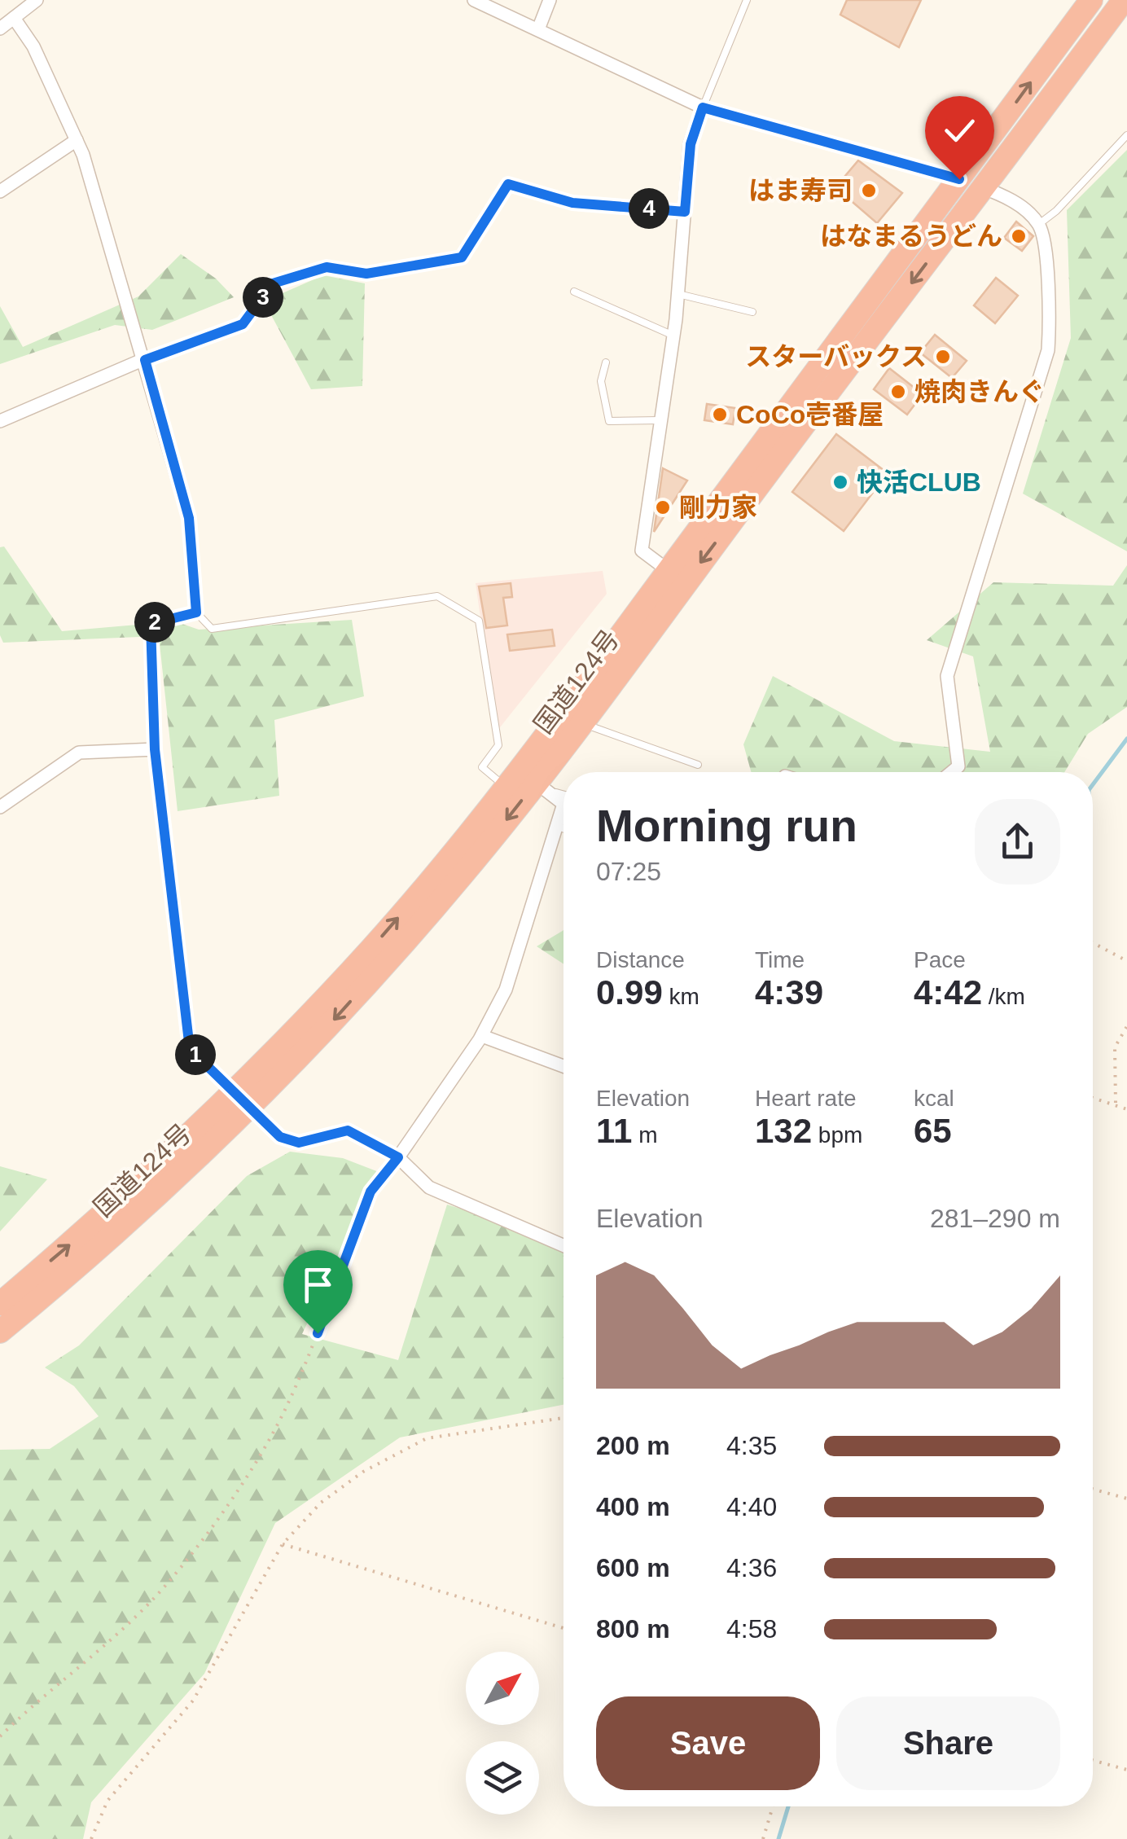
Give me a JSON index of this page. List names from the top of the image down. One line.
{"streets":{"highway":["国道124号"]},"places":["はま寿司","はなまるうどん","スターバックス","焼肉きんぐ","CoCo壱番屋","快活CLUB","剛力家"],"north":"top right","page":{"pins":["4","3","2","1"],"heading":["Morning run","07:25"],"stats":[["Distance","0.99 km"],["Time","4:39"],["Pace","4:42 /km"],["Elevation","11 m"],["Heart rate","132 bpm"],["kcal","65"]],"chart":["Elevation","281–290 m"],"list":[{"name":"200 m","note":"4:35"},{"name":"400 m","note":"4:40"},{"name":"600 m","note":"4:36"},{"name":"800 m","note":"4:58"}],"buttons":["Save","Share"]}}
